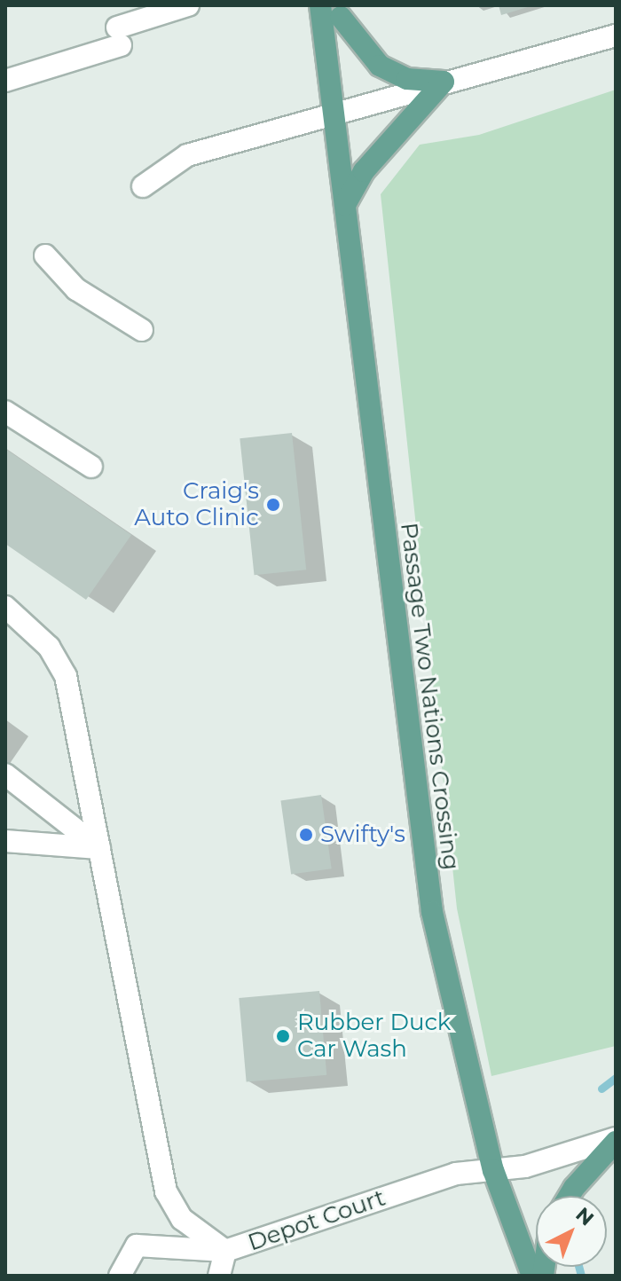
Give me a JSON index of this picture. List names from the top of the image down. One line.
{"streets":{"main road":["Passage Two Nations Crossing"],"street":["Depot Court"]},"crossings":[["Passage Two Nations Crossing","Depot Court"]],"places":["Craig's Auto Clinic","Swifty's","Rubber Duck Car Wash"],"north":"top right"}
